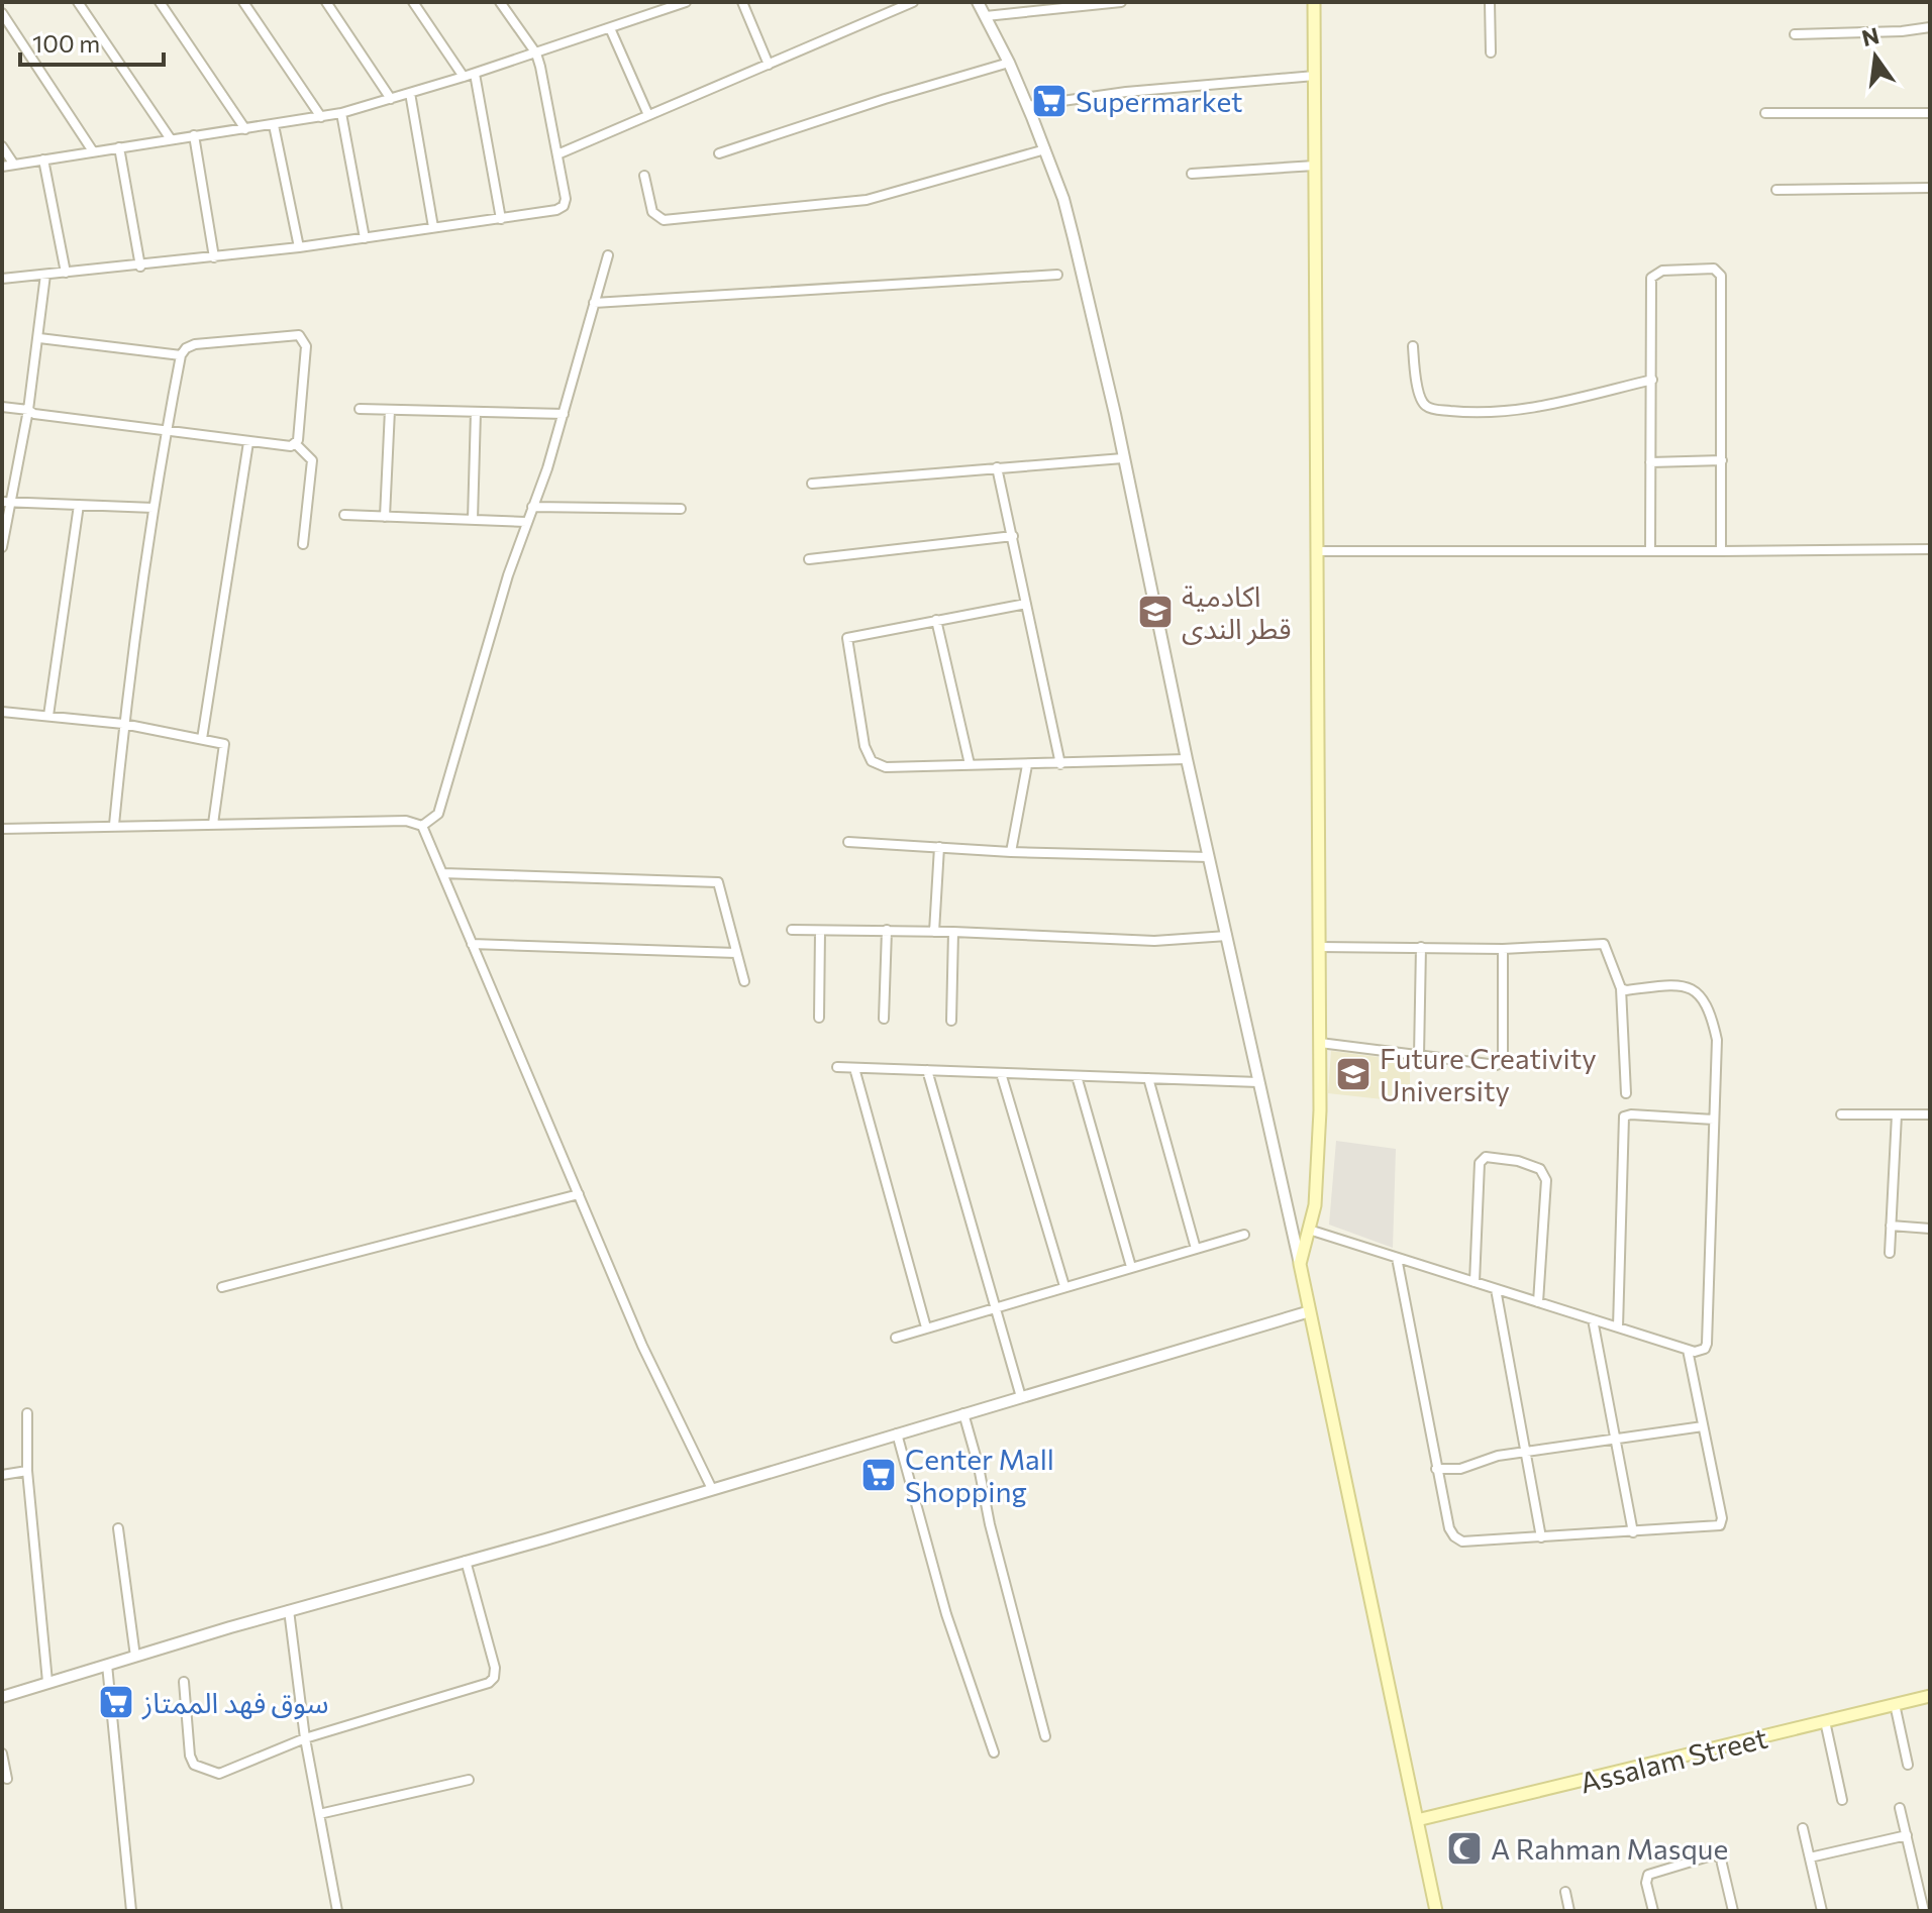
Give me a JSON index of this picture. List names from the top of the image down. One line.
{"streets":{"main road":["Assalam Street"]},"places":{"supermarket":["Supermarket","Center Mall Shopping","سوق فهد الممتاز"],"school or university":["اكادمية قطر الندى","Future Creativity University"],"mosque":["A Rahman Masque"]},"scale_bar":"100 m","north":"top"}
